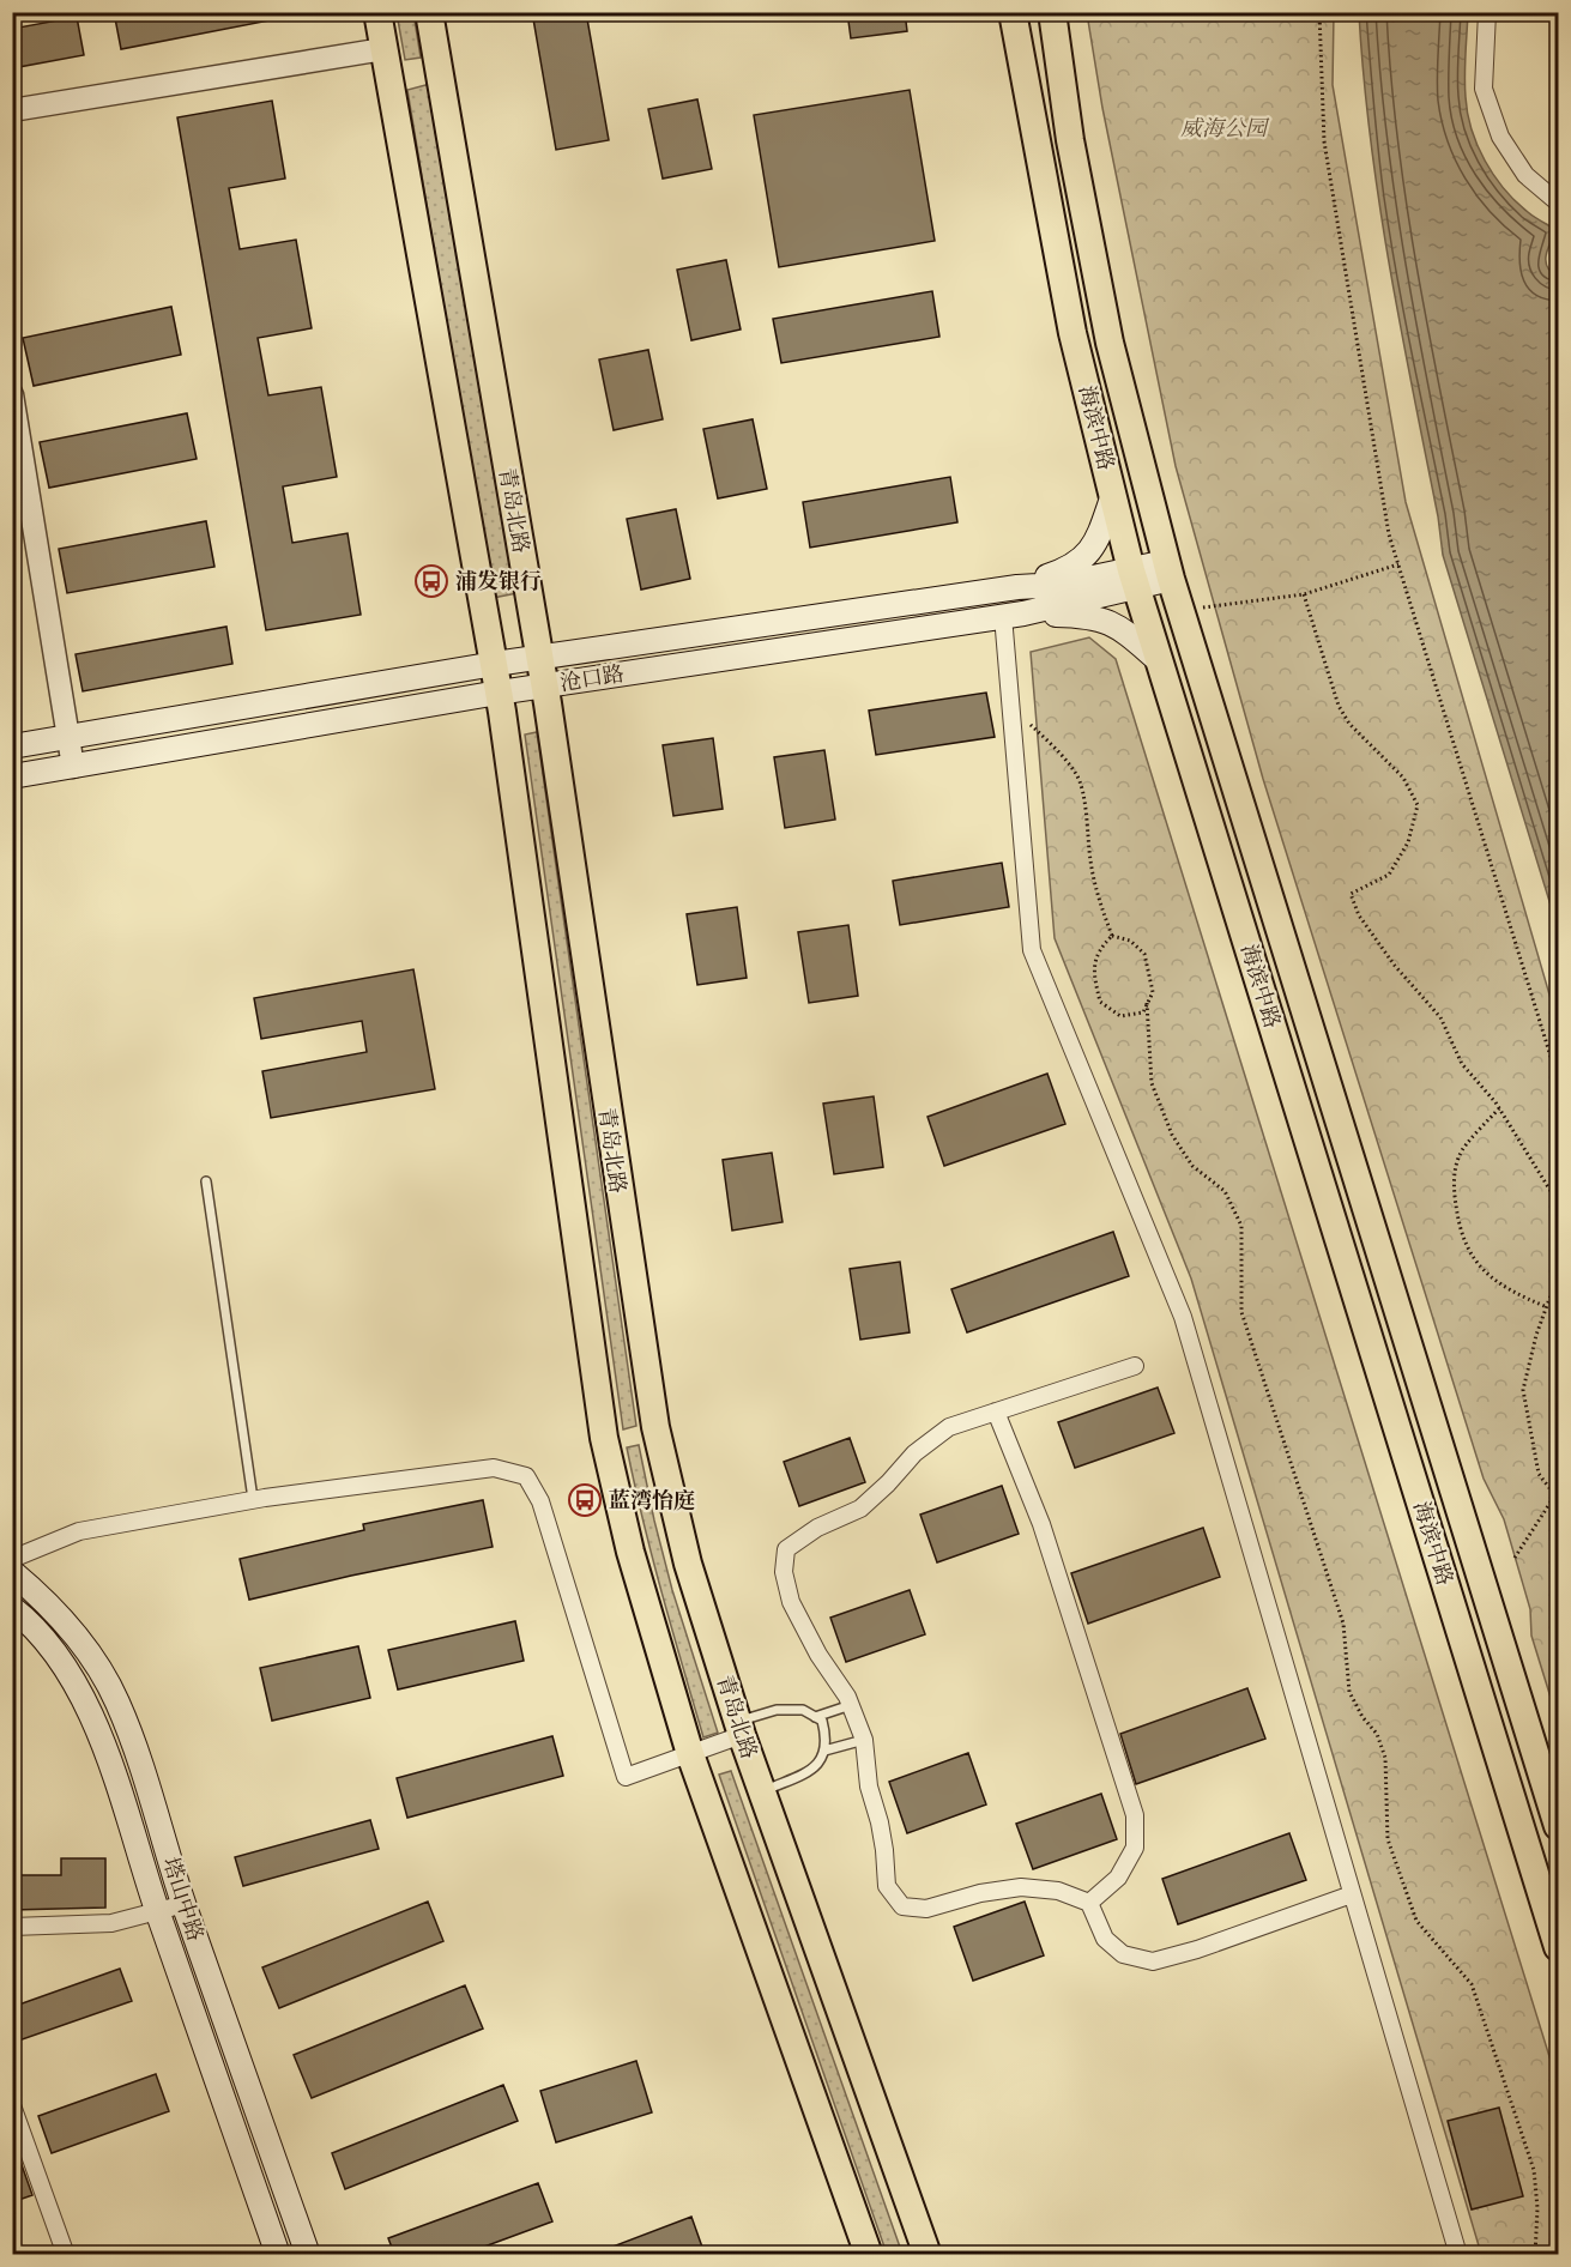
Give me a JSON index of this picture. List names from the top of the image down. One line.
{"streets":{"main road":["海滨中路","青岛北路","沧口路","塔山中路"]},"crossings":[["海滨中路","沧口路"],["青岛北路","沧口路"]],"parks":["威海公园"],"places":{"bus stop":["浦发银行","蓝湾怡庭"]}}
